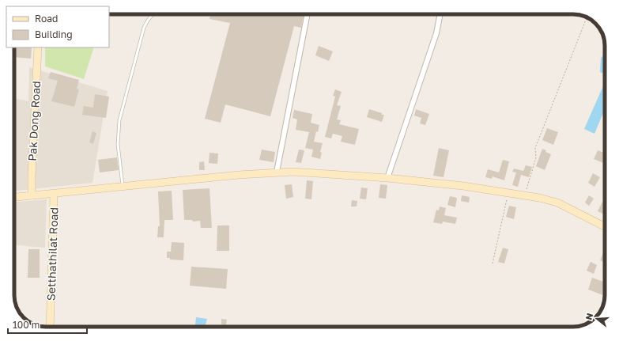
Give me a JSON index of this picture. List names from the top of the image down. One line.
{"streets":{"street":["Pak Dong Road","Setthathilat Road"]},"legend":["Road","Building"],"scale_bar":"100 m","north":"left"}
